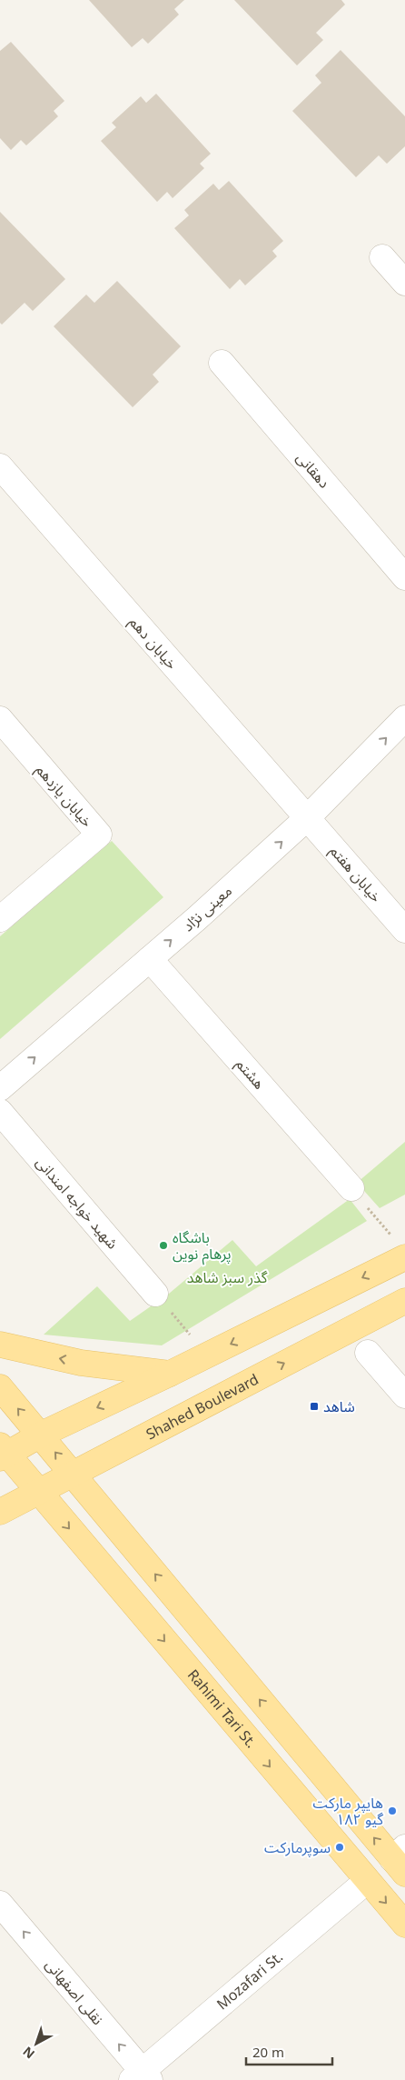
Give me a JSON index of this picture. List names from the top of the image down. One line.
{"streets":{"main road":["Shahed Boulevard","Rahimi Tari St."],"street":["دهقانی","خیابان دهم","خیابان یازدهم","خیابان هفتم","معینی نژاد","هشتم","شهید خواجه امندانی","Mozafari St.","نقلی اصفهانی"]},"crossings":[["خیابان دهم","خیابان هفتم"],["خیابان دهم","معینی نژاد"],["خیابان هفتم","معینی نژاد"],["معینی نژاد","هشتم"],["Shahed Boulevard","Rahimi Tari St."],["Rahimi Tari St.","Mozafari St."],["Mozafari St.","نقلی اصفهانی"]],"one_way":["معینی نژاد","نقلی اصفهانی"],"parks":["گذر سبز شاهد"],"places":{"other":["باشگاه پرهام نوین","هایپر مارکت گیو ١٨٢","سوپرمارکت"],"transit":["شاهد"]},"scale_bar":"20 m","north":"bottom left"}
